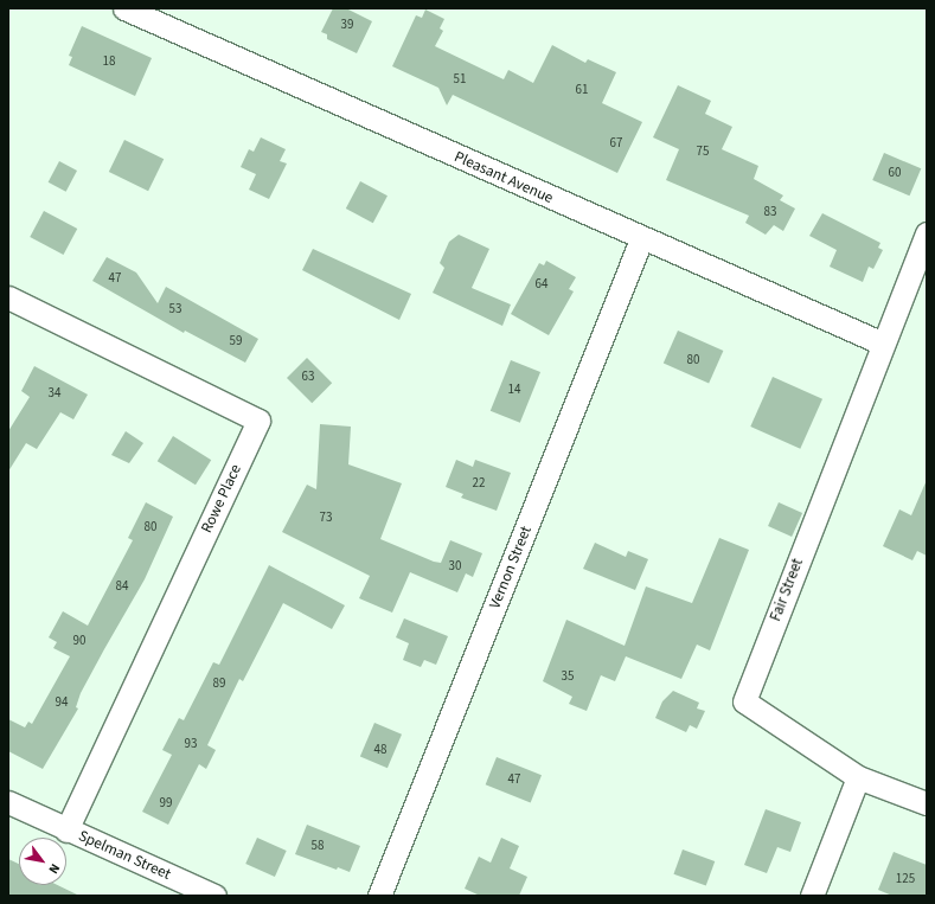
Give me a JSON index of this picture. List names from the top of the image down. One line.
{"streets":{"street":["Pleasant Avenue","Rowe Place","Vernon Street","Fair Street","Spelman Street"]},"crossings":[["Pleasant Avenue","Vernon Street"],["Pleasant Avenue","Fair Street"],["Rowe Place","Spelman Street"]],"house_numbers":["39","18","51","61","67","75","60","83","47","64","53","59","80","63","14","34","22","73","80","30","84","90","35","89","94","93","48","47","99","58","125"],"north":"bottom right"}
